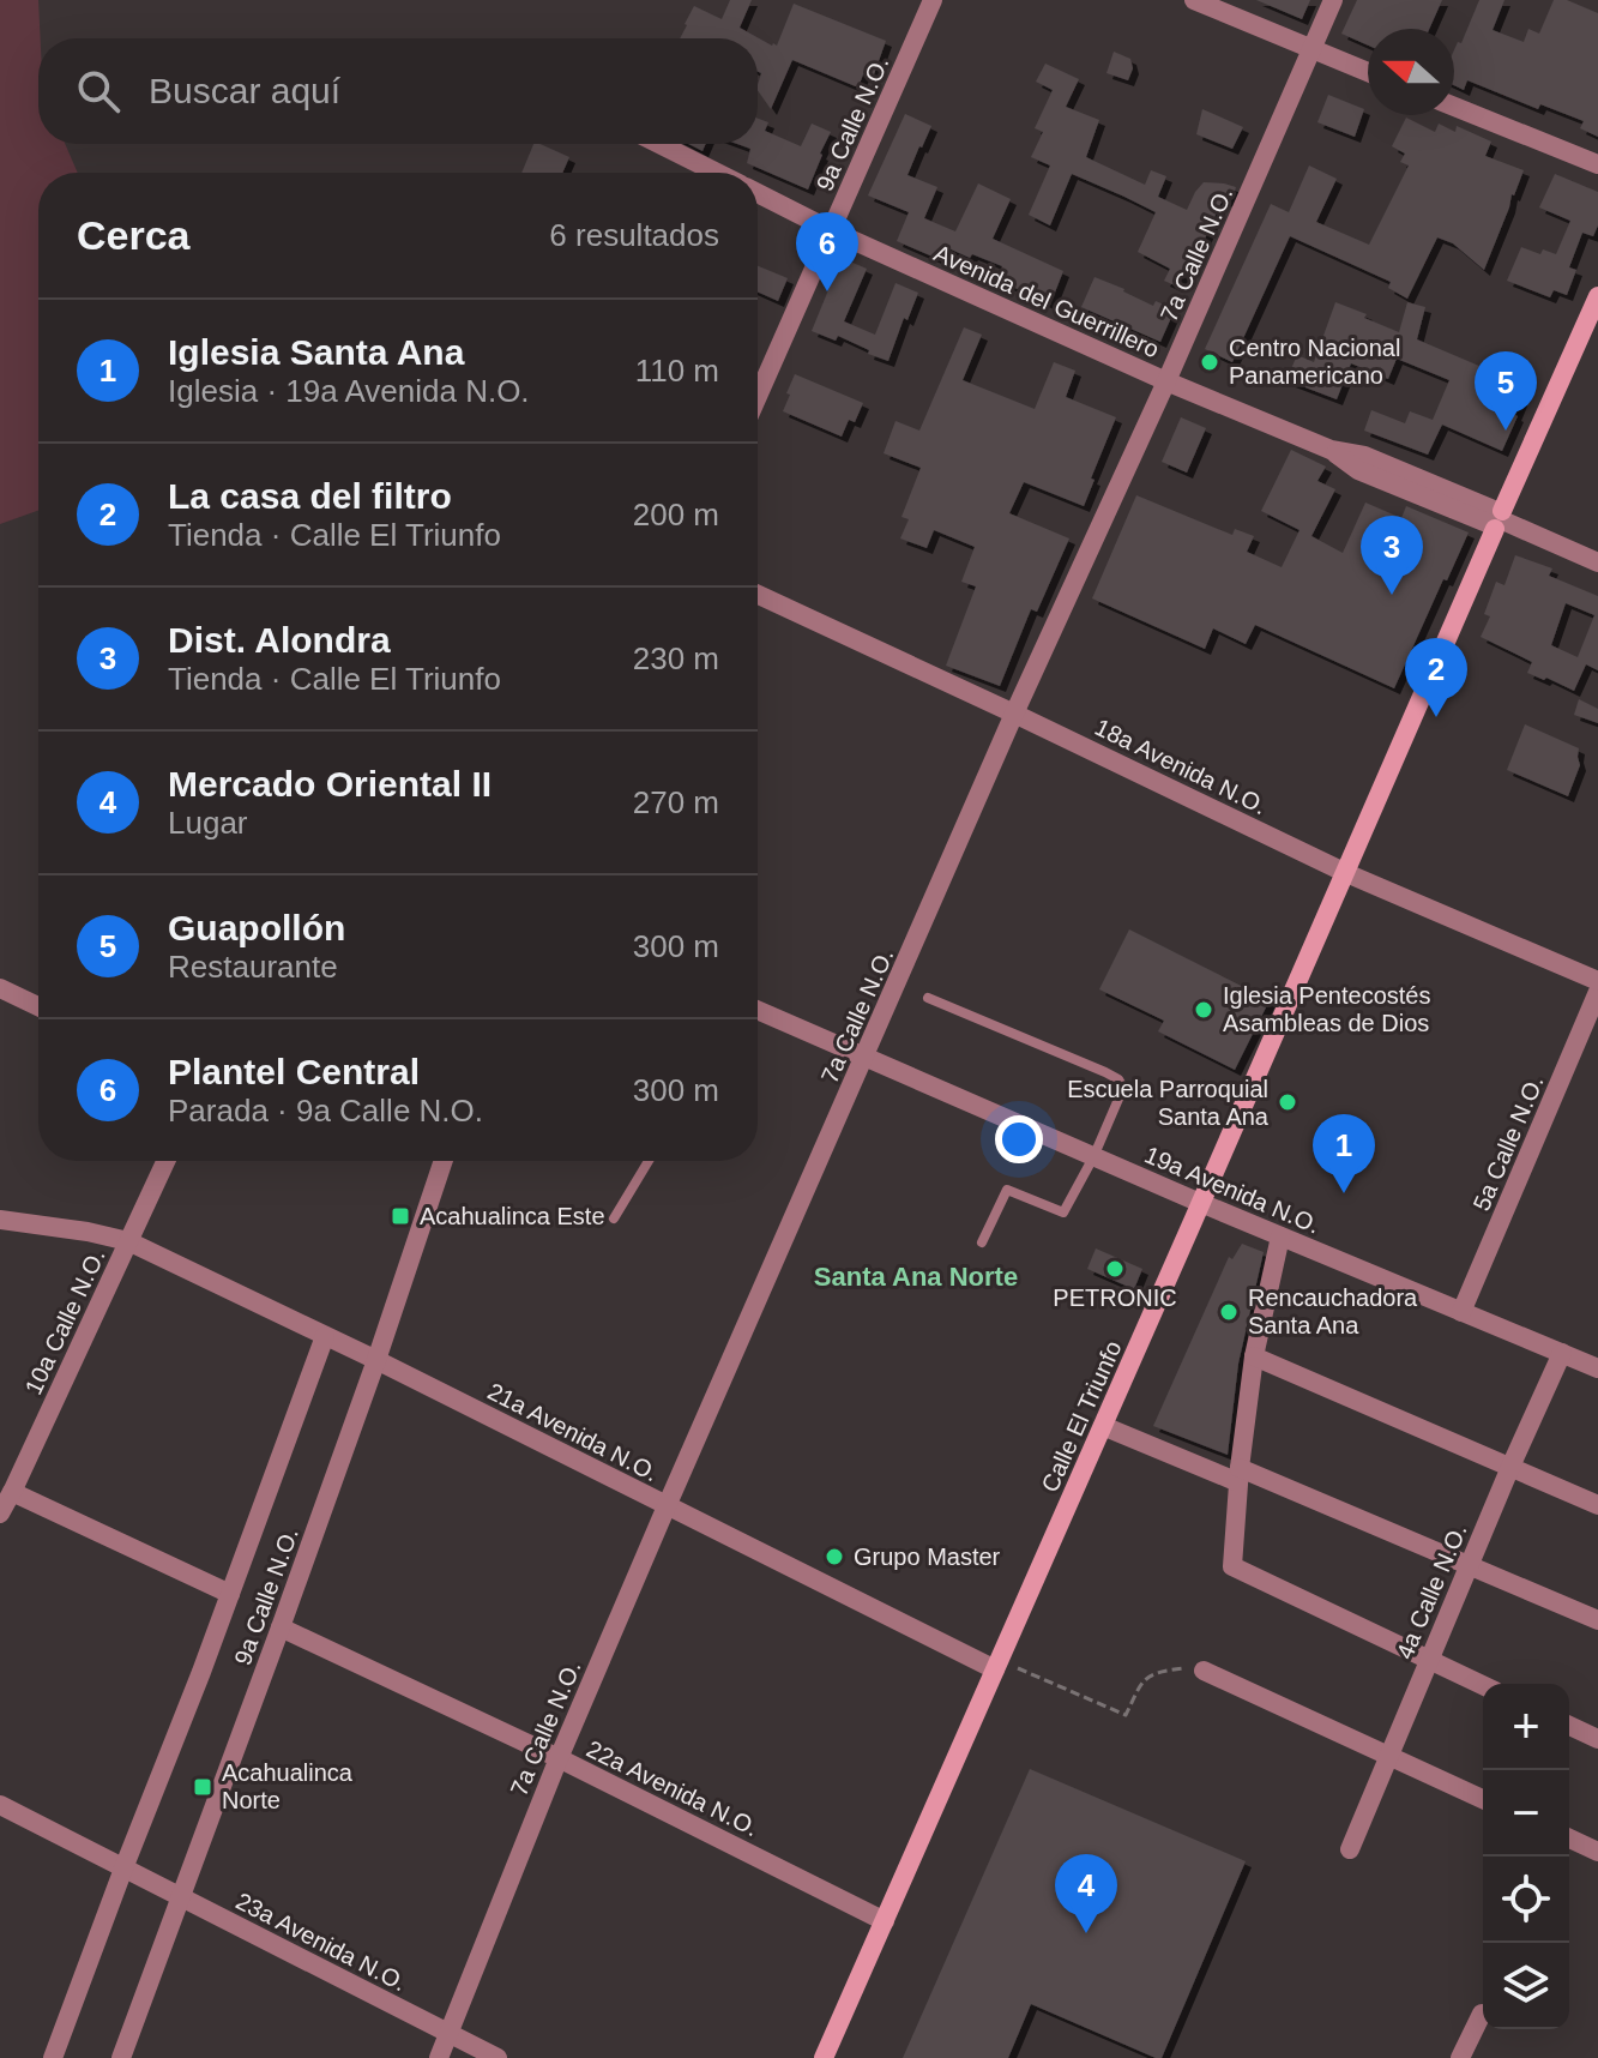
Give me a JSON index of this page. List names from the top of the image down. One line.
{"streets":{"main road":["Calle El Triunfo"],"street":["9a Calle N.O.","7a Calle N.O.","Avenida del Guerrillero","18a Avenida N.O.","5a Calle N.O.","19a Avenida N.O.","10a Calle N.O.","21a Avenida N.O.","4a Calle N.O.","22a Avenida N.O.","23a Avenida N.O."]},"crossings":[["9a Calle N.O.","Avenida del Guerrillero"],["9a Calle N.O.","21a Avenida N.O."],["9a Calle N.O.","22a Avenida N.O."],["9a Calle N.O.","23a Avenida N.O."],["7a Calle N.O.","Avenida del Guerrillero"],["7a Calle N.O.","18a Avenida N.O."],["7a Calle N.O.","19a Avenida N.O."],["7a Calle N.O.","21a Avenida N.O."],["7a Calle N.O.","22a Avenida N.O."],["7a Calle N.O.","23a Avenida N.O."],["Avenida del Guerrillero","Calle El Triunfo"],["18a Avenida N.O.","Calle El Triunfo"],["5a Calle N.O.","19a Avenida N.O."],["19a Avenida N.O.","Calle El Triunfo"],["19a Avenida N.O.","4a Calle N.O."],["10a Calle N.O.","21a Avenida N.O."],["Calle El Triunfo","21a Avenida N.O."],["Calle El Triunfo","22a Avenida N.O."]],"districts":["Santa Ana Norte"],"places":{"other":["Centro Nacional Panamericano","Iglesia Pentecostés Asambleas de Dios","Escuela Parroquial Santa Ana","PETRONIC","Rencauchadora Santa Ana","Grupo Master"],"transit":["Acahualinca Este","Acahualinca Norte"]},"north":"left","page":{"search":"Buscar aquí","heading":["Cerca","6 resultados"],"pins":["6","5","3","2","1","4"],"list":[{"mark":"1","name":"Iglesia Santa Ana","note":"Iglesia · 19a Avenida N.O.","value":"110 m"},{"mark":"2","name":"La casa del filtro","note":"Tienda · Calle El Triunfo","value":"200 m"},{"mark":"3","name":"Dist. Alondra","note":"Tienda · Calle El Triunfo","value":"230 m"},{"mark":"4","name":"Mercado Oriental II","note":"Lugar","value":"270 m"},{"mark":"5","name":"Guapollón","note":"Restaurante","value":"300 m"},{"mark":"6","name":"Plantel Central","note":"Parada · 9a Calle N.O.","value":"300 m"}],"map_buttons":["+","−"]}}
